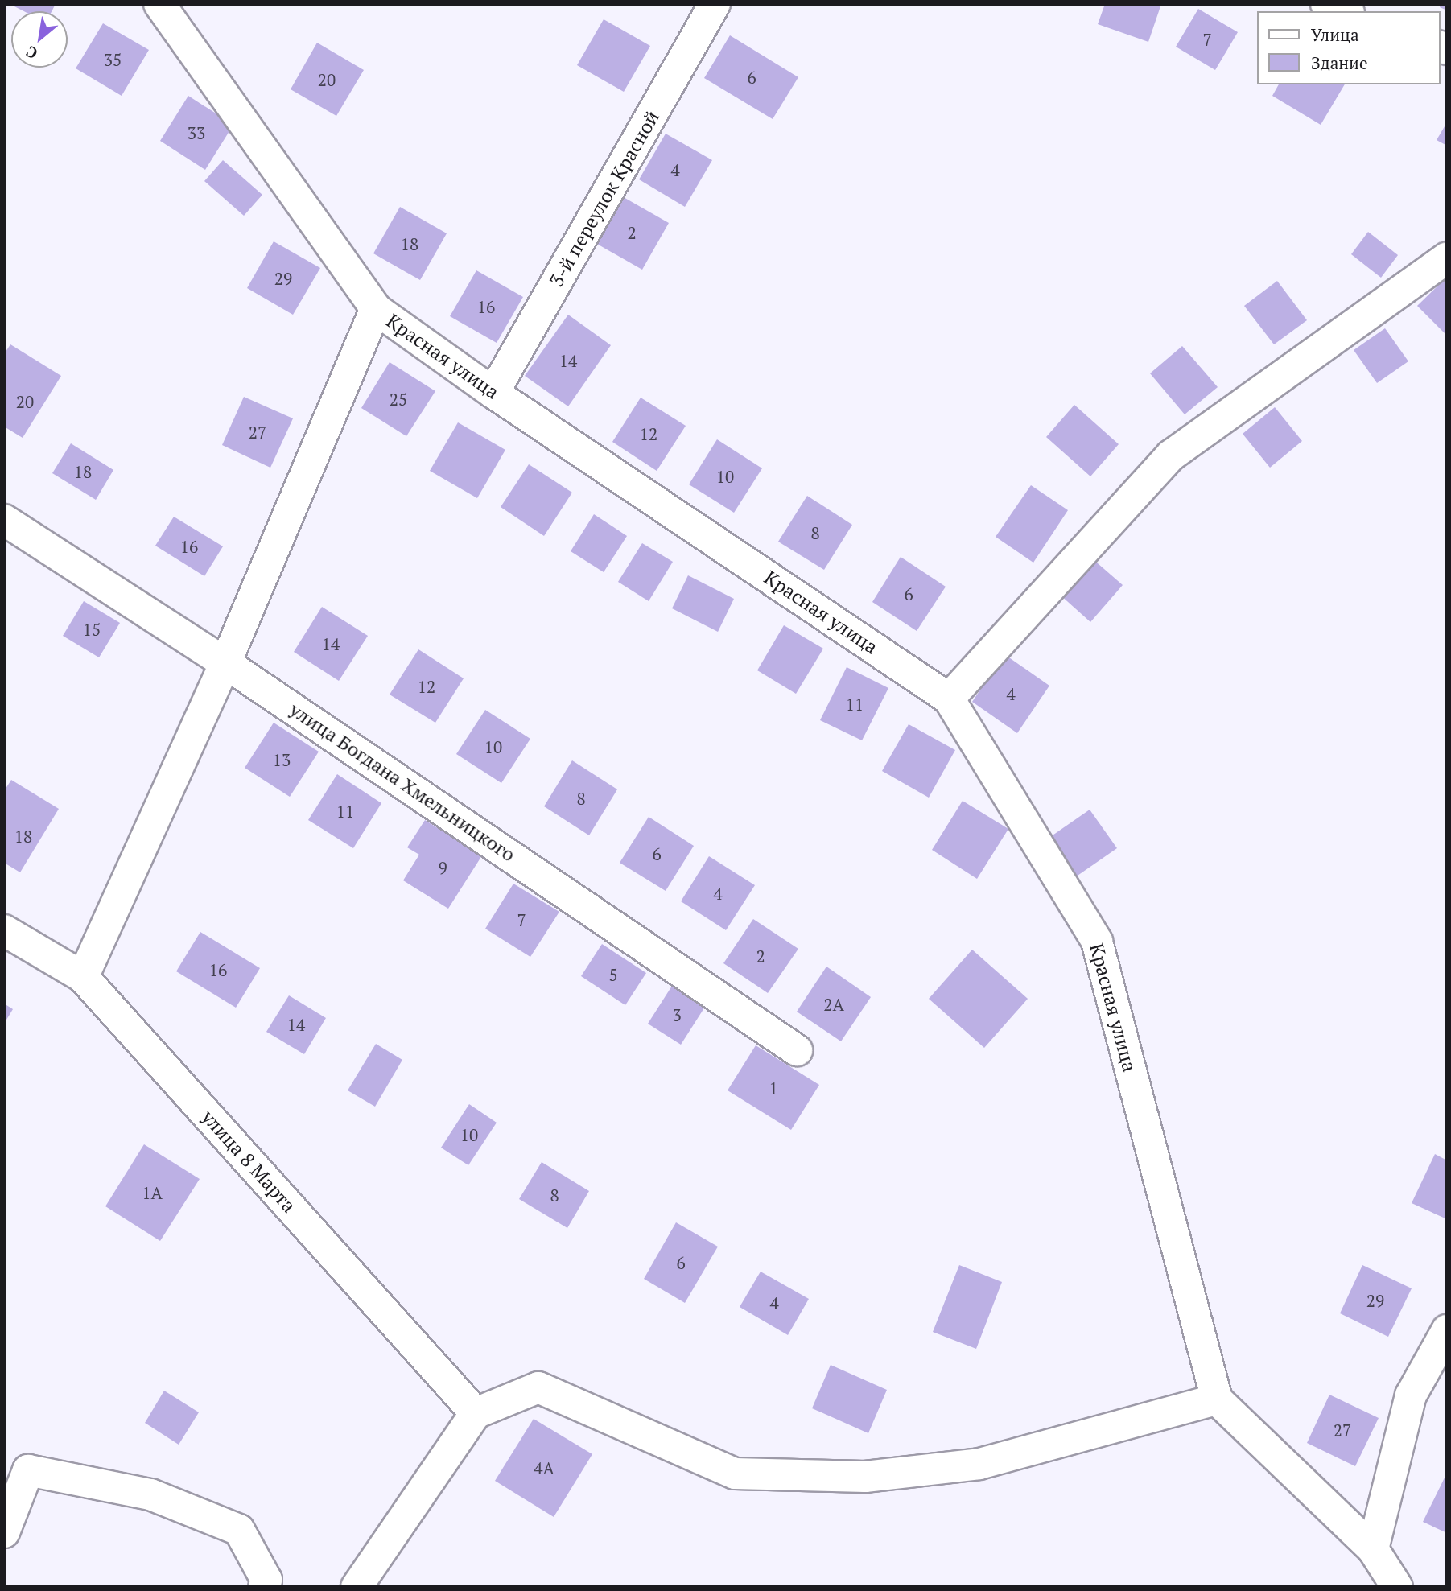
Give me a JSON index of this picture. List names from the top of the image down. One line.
{"streets":{"street":["3-й переулок Красной","Красная улица","улица Богдана Хмельницкого","улица 8 Марта"]},"crossings":[["3-й переулок Красной","Красная улица"]],"house_numbers":["7","35","6","20","33","4","2","18","29","16","14","25","20","27","12","18","10","8","16","6","15","14","12","4","11","10","13","8","11","18","6","9","4","7","2","16","5","2А","3","14","1","10","1А","8","6","29","4","27","4А"],"legend":["Улица","Здание"],"north":"bottom left"}
